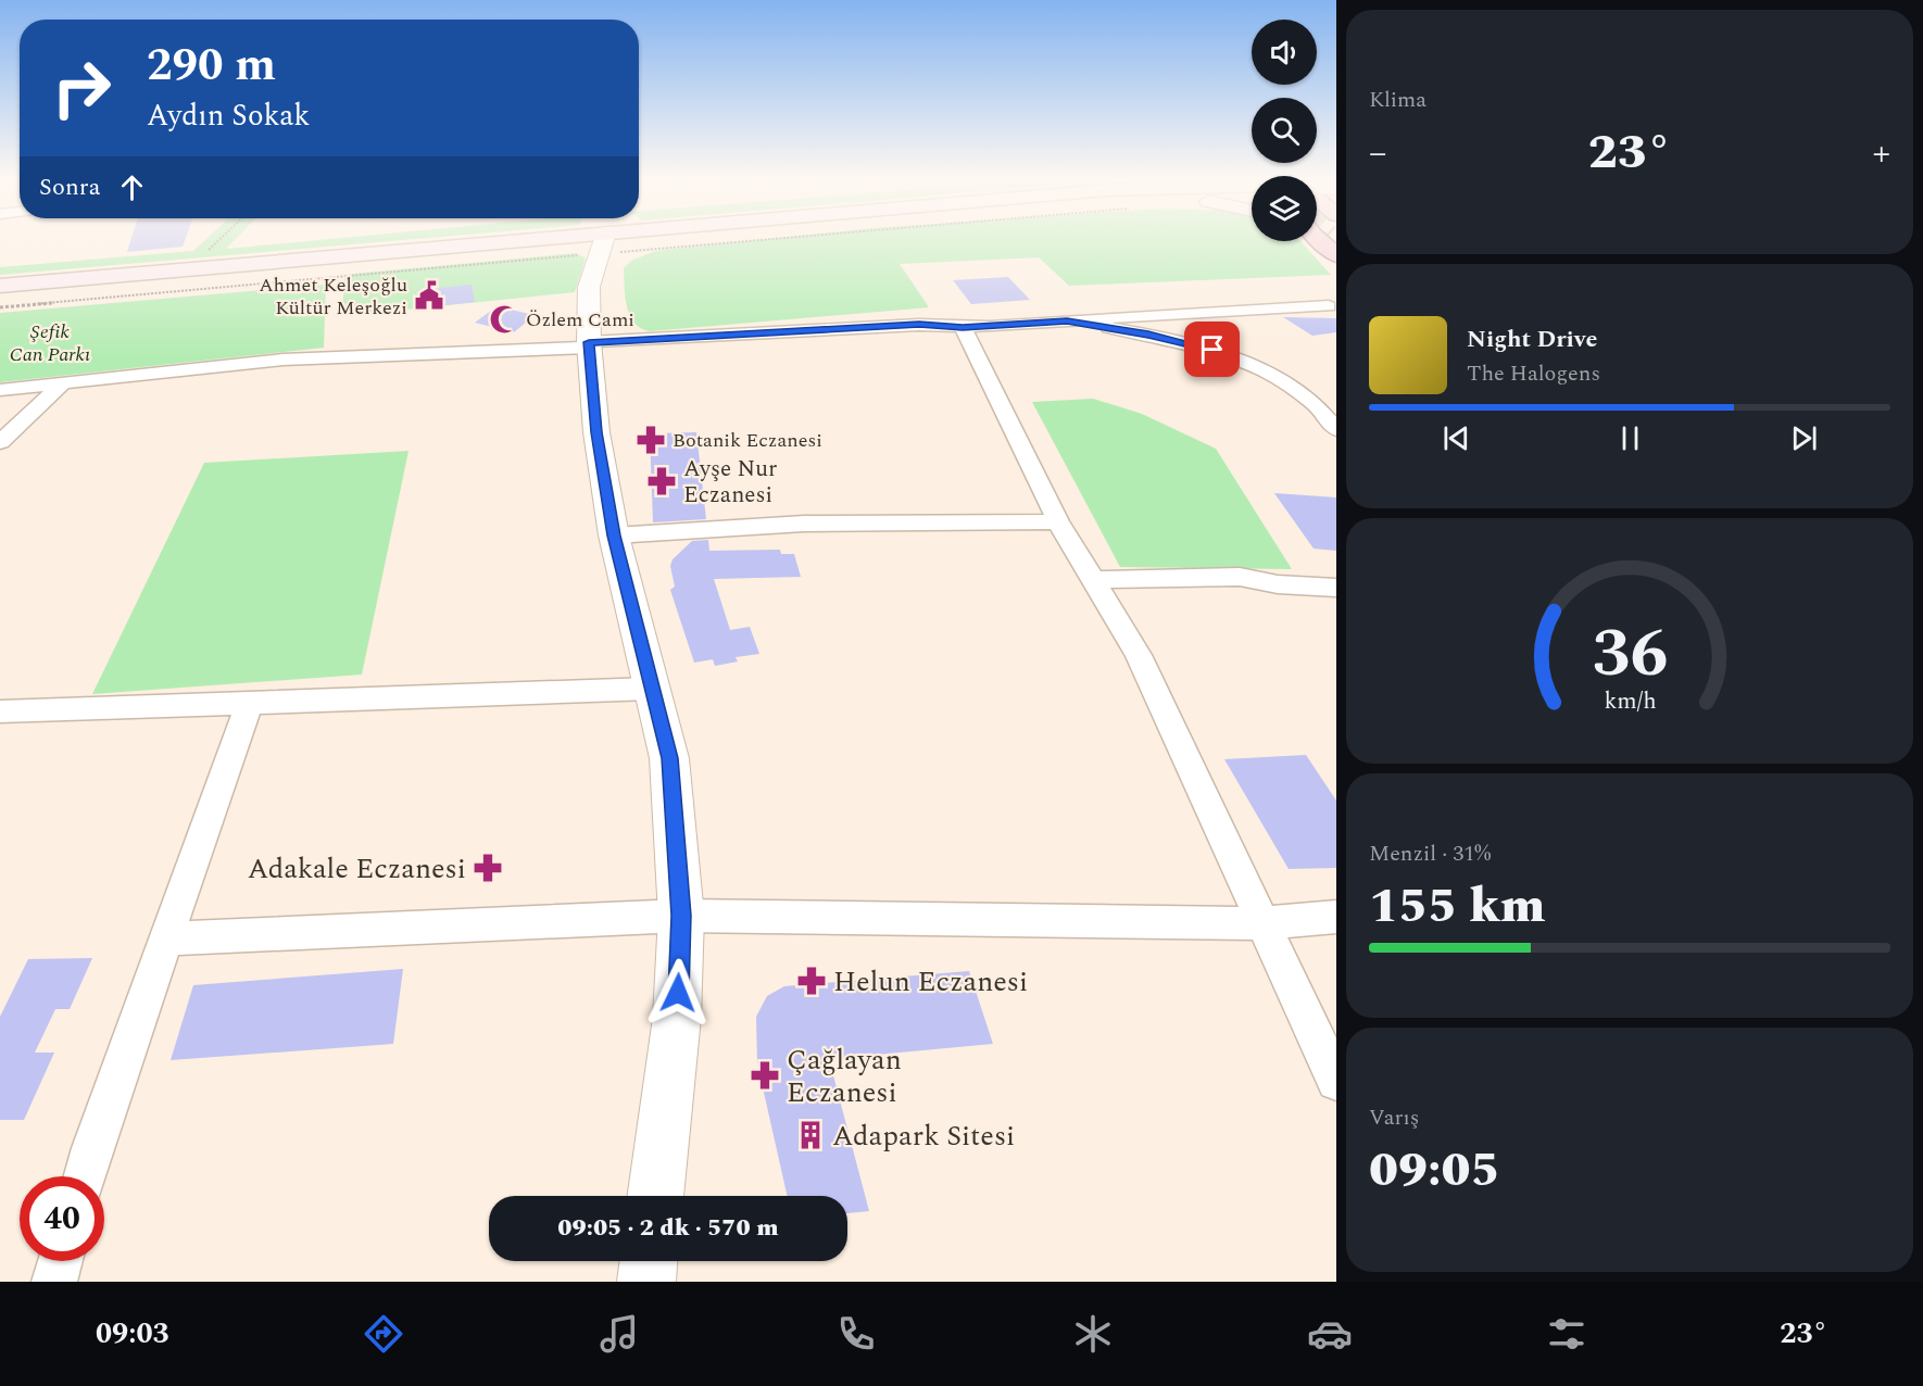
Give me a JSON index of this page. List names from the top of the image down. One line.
{"parks":["Şefik Can Parkı"],"places":{"public building":["Ahmet Keleşoğlu Kültür Merkezi"],"mosque":["Özlem Cami"],"pharmacy":["Botanik Eczanesi","Ayşe Nur Eczanesi","Adakale Eczanesi","Helun Eczanesi","Çağlayan Eczanesi"],"building":["Adapark Sitesi"]},"page":{"tile":["Klima",["Menzil · 31%","155 km"],["Varış","09:05"]],"turn":["290 m","Aydın Sokak"],"heat":["−","23°","+"],"then":"Sonra","song":["Night Drive","The Halogens"],"limit":"40","trip":"09:05 · 2 dk · 570 m","tabs":["09:03","23°"],"gauge":["36","km/h"]}}
